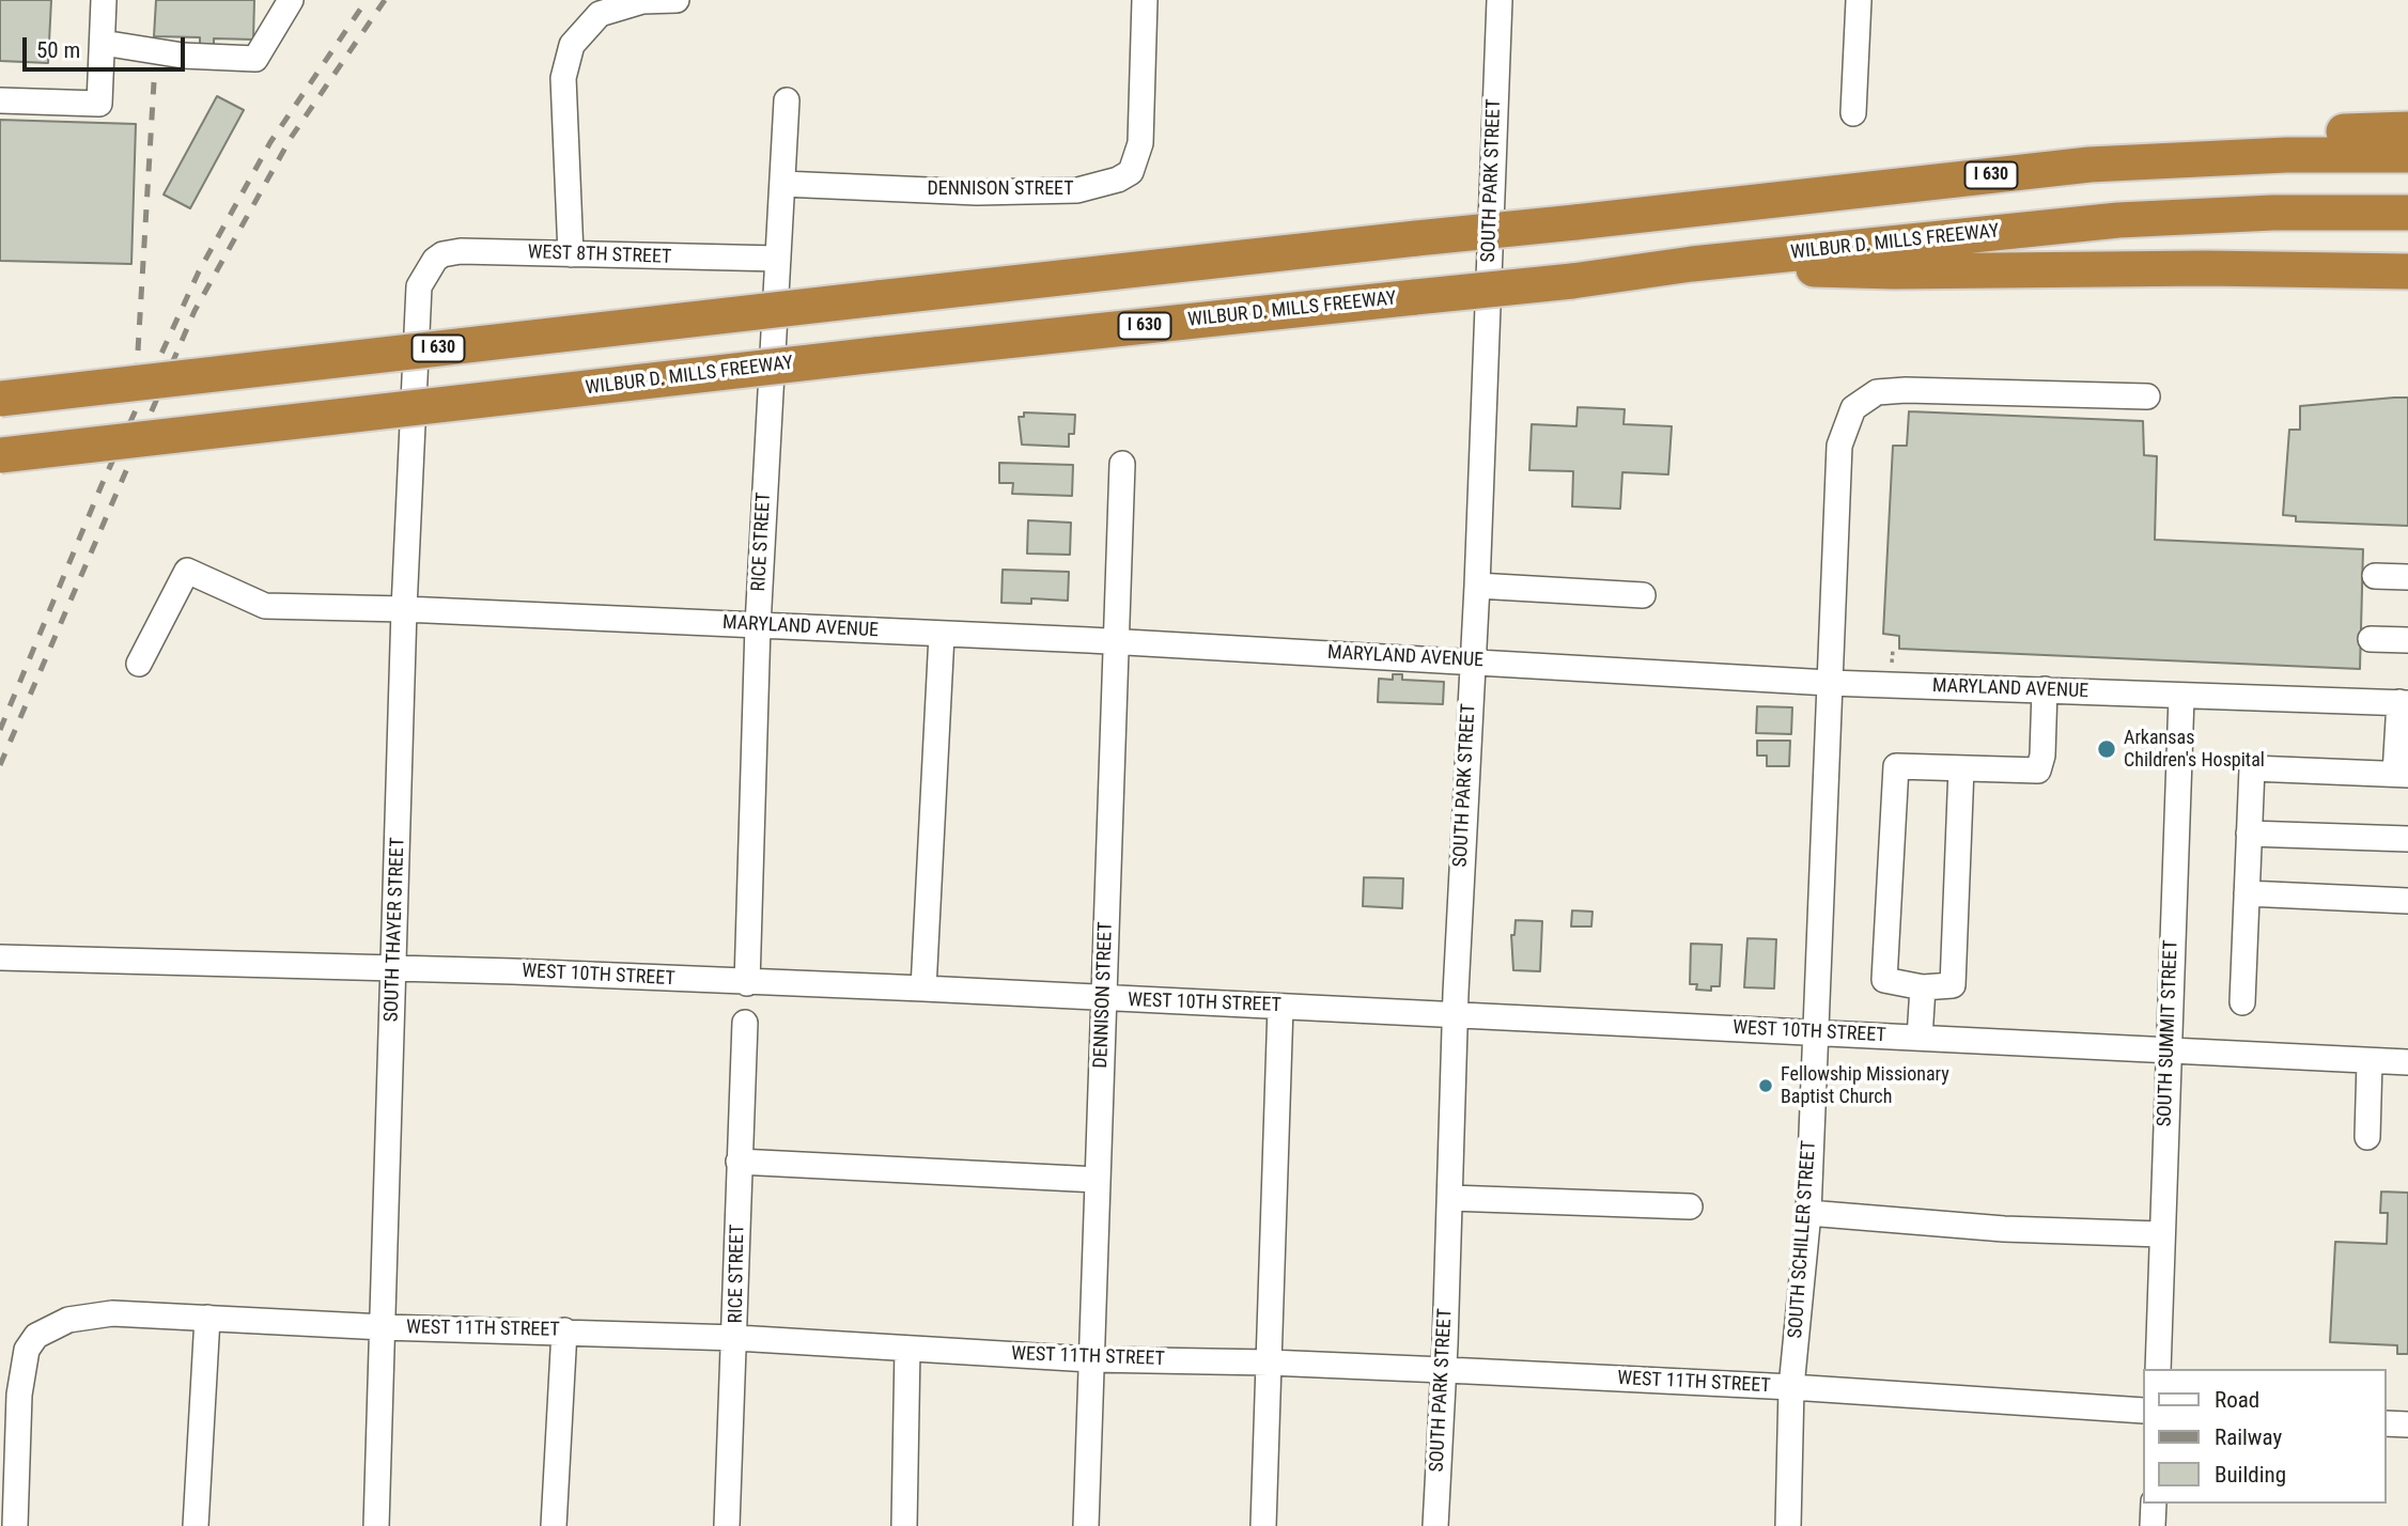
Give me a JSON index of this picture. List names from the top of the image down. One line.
{"streets":{"highway":["I 630","WILBUR D. MILLS FREEWAY"],"street":["SOUTH PARK STREET","DENNISON STREET","WEST 8TH STREET","RICE STREET","MARYLAND AVENUE","SOUTH THAYER STREET","WEST 10TH STREET","SOUTH SUMMIT STREET","SOUTH SCHILLER STREET","WEST 11TH STREET"]},"crossings":[["SOUTH PARK STREET","MARYLAND AVENUE"],["SOUTH PARK STREET","WEST 10TH STREET"],["SOUTH PARK STREET","WEST 11TH STREET"],["DENNISON STREET","RICE STREET"],["DENNISON STREET","MARYLAND AVENUE"],["DENNISON STREET","WEST 10TH STREET"],["DENNISON STREET","WEST 11TH STREET"],["WEST 8TH STREET","RICE STREET"],["WEST 8TH STREET","SOUTH THAYER STREET"],["RICE STREET","MARYLAND AVENUE"],["RICE STREET","WEST 10TH STREET"],["RICE STREET","WEST 11TH STREET"],["MARYLAND AVENUE","SOUTH THAYER STREET"],["MARYLAND AVENUE","SOUTH SUMMIT STREET"],["MARYLAND AVENUE","SOUTH SCHILLER STREET"],["SOUTH THAYER STREET","WEST 10TH STREET"],["SOUTH THAYER STREET","WEST 11TH STREET"],["WEST 10TH STREET","SOUTH SUMMIT STREET"],["WEST 10TH STREET","SOUTH SCHILLER STREET"],["SOUTH SCHILLER STREET","WEST 11TH STREET"]],"places":["Arkansas Children's Hospital","Fellowship Missionary Baptist Church"],"legend":["Road","Railway","Building"],"scale_bar":"50 m"}
